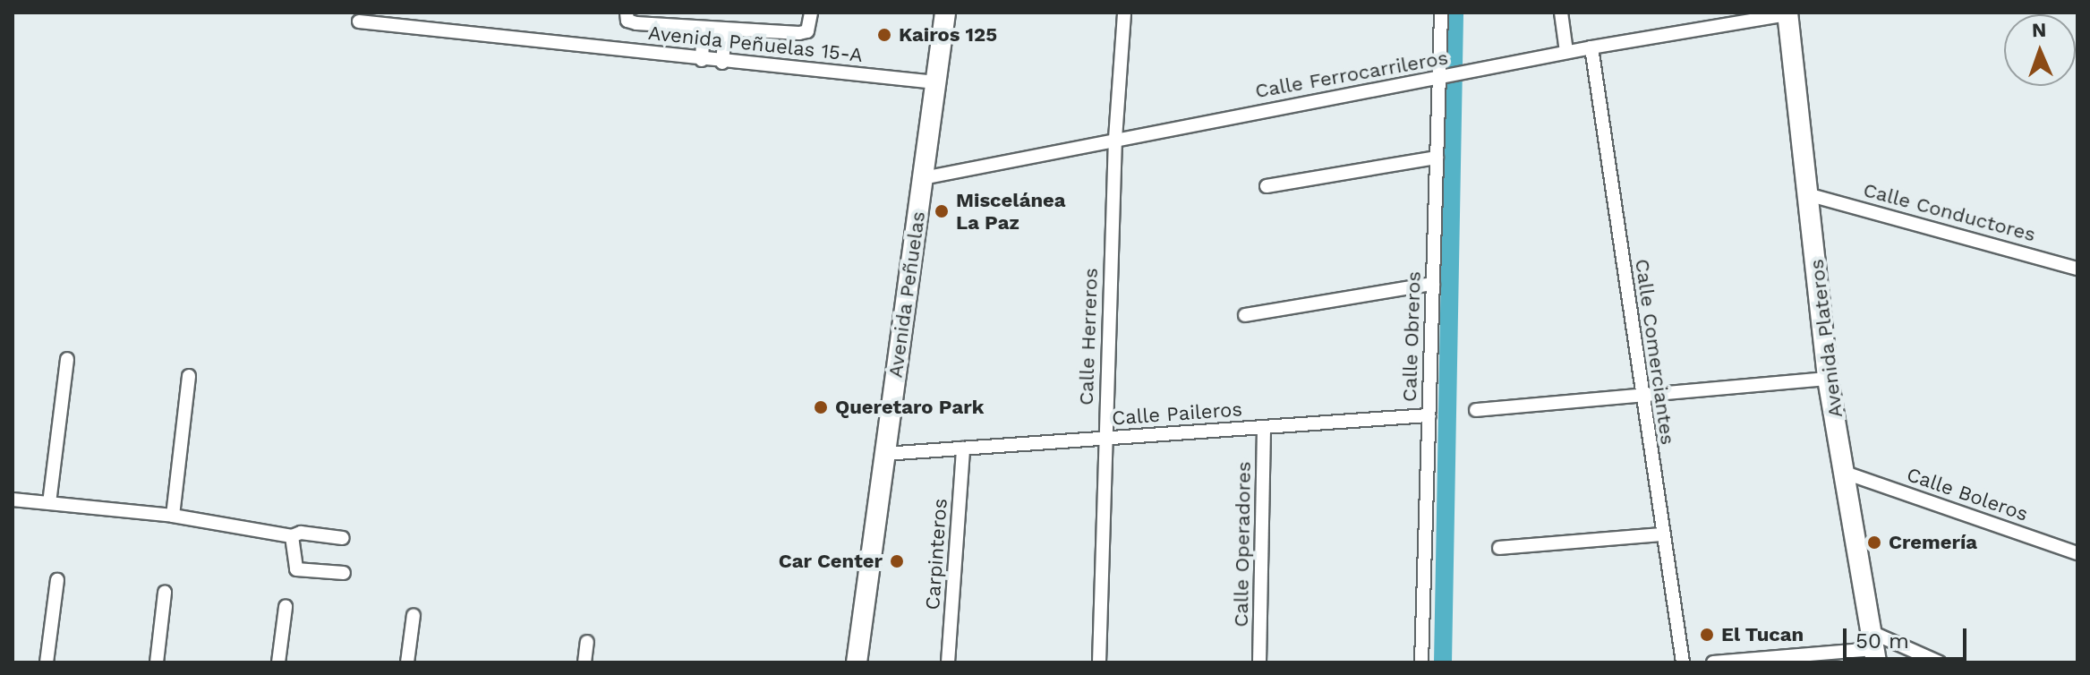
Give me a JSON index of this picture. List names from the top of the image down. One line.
{"streets":{"street":["Avenida Peñuelas 15-A","Calle Ferrocarrileros","Calle Conductores","Avenida Peñuelas","Calle Herreros","Calle Obreros","Avenida Plateros","Calle Comerciantes","Calle Paileros","Calle Boleros","Calle Operadores","Carpinteros"]},"crossings":[["Avenida Peñuelas 15-A","Avenida Peñuelas"],["Calle Ferrocarrileros","Avenida Peñuelas"],["Calle Ferrocarrileros","Calle Herreros"],["Calle Ferrocarrileros","Calle Obreros"],["Calle Ferrocarrileros","Avenida Plateros"],["Calle Ferrocarrileros","Calle Comerciantes"],["Calle Conductores","Avenida Plateros"],["Avenida Peñuelas","Calle Paileros"],["Calle Herreros","Calle Paileros"],["Calle Obreros","Calle Paileros"],["Avenida Plateros","Calle Boleros"],["Calle Paileros","Calle Operadores"],["Calle Paileros","Carpinteros"]],"places":["Kairos 125","Miscelánea La Paz","Queretaro Park","Cremería","Car Center","El Tucan"],"scale_bar":"50 m","north":"top"}
